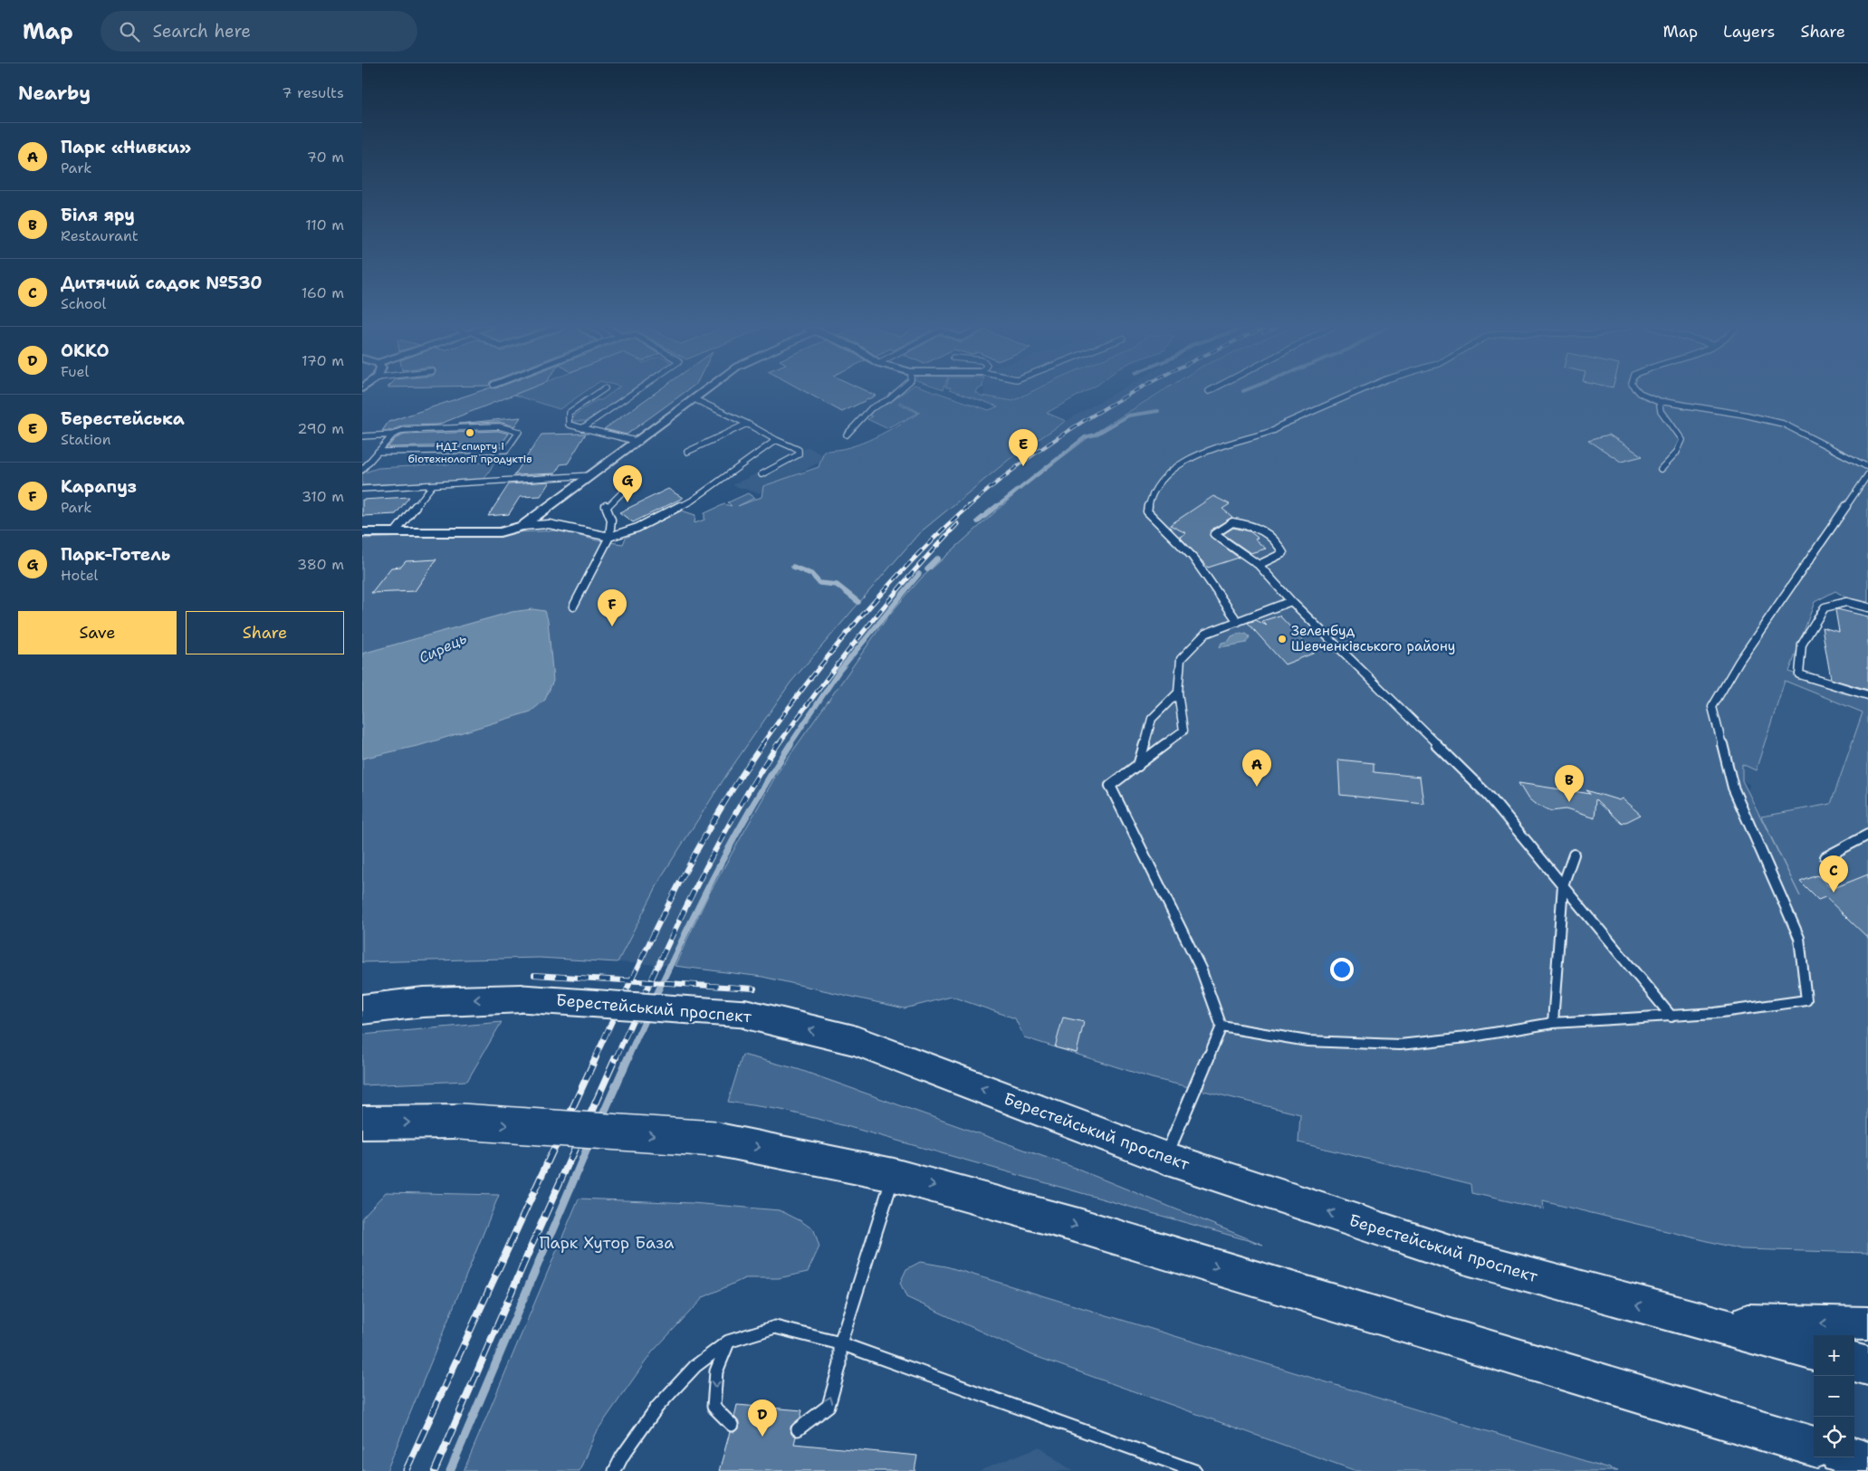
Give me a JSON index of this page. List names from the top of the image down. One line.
{"streets":{"main road":["Берестейський проспект"]},"water":["Сирець"],"parks":["Парк Хутор База"],"places":["НДІ спирту і біотехнології продуктів","Зеленбуд Шевченківського району"],"page":{"header":"Map","search":"Search here","nav":["Map","Layers","Share"],"heading":["Nearby","7 results"],"list":[{"mark":"A","name":"Парк «Нивки»","note":"Park","value":"70 m"},{"mark":"B","name":"Біля яру","note":"Restaurant","value":"110 m"},{"mark":"C","name":"Дитячий садок №530","note":"School","value":"160 m"},{"mark":"D","name":"ОККО","note":"Fuel","value":"170 m"},{"mark":"E","name":"Берестейська","note":"Station","value":"290 m"},{"mark":"F","name":"Карапуз","note":"Park","value":"310 m"},{"mark":"G","name":"Парк-Готель","note":"Hotel","value":"380 m"}],"pins":["E","G","F","A","B","C","D"],"buttons":["Save","Share"],"map_buttons":["+","−"]}}
